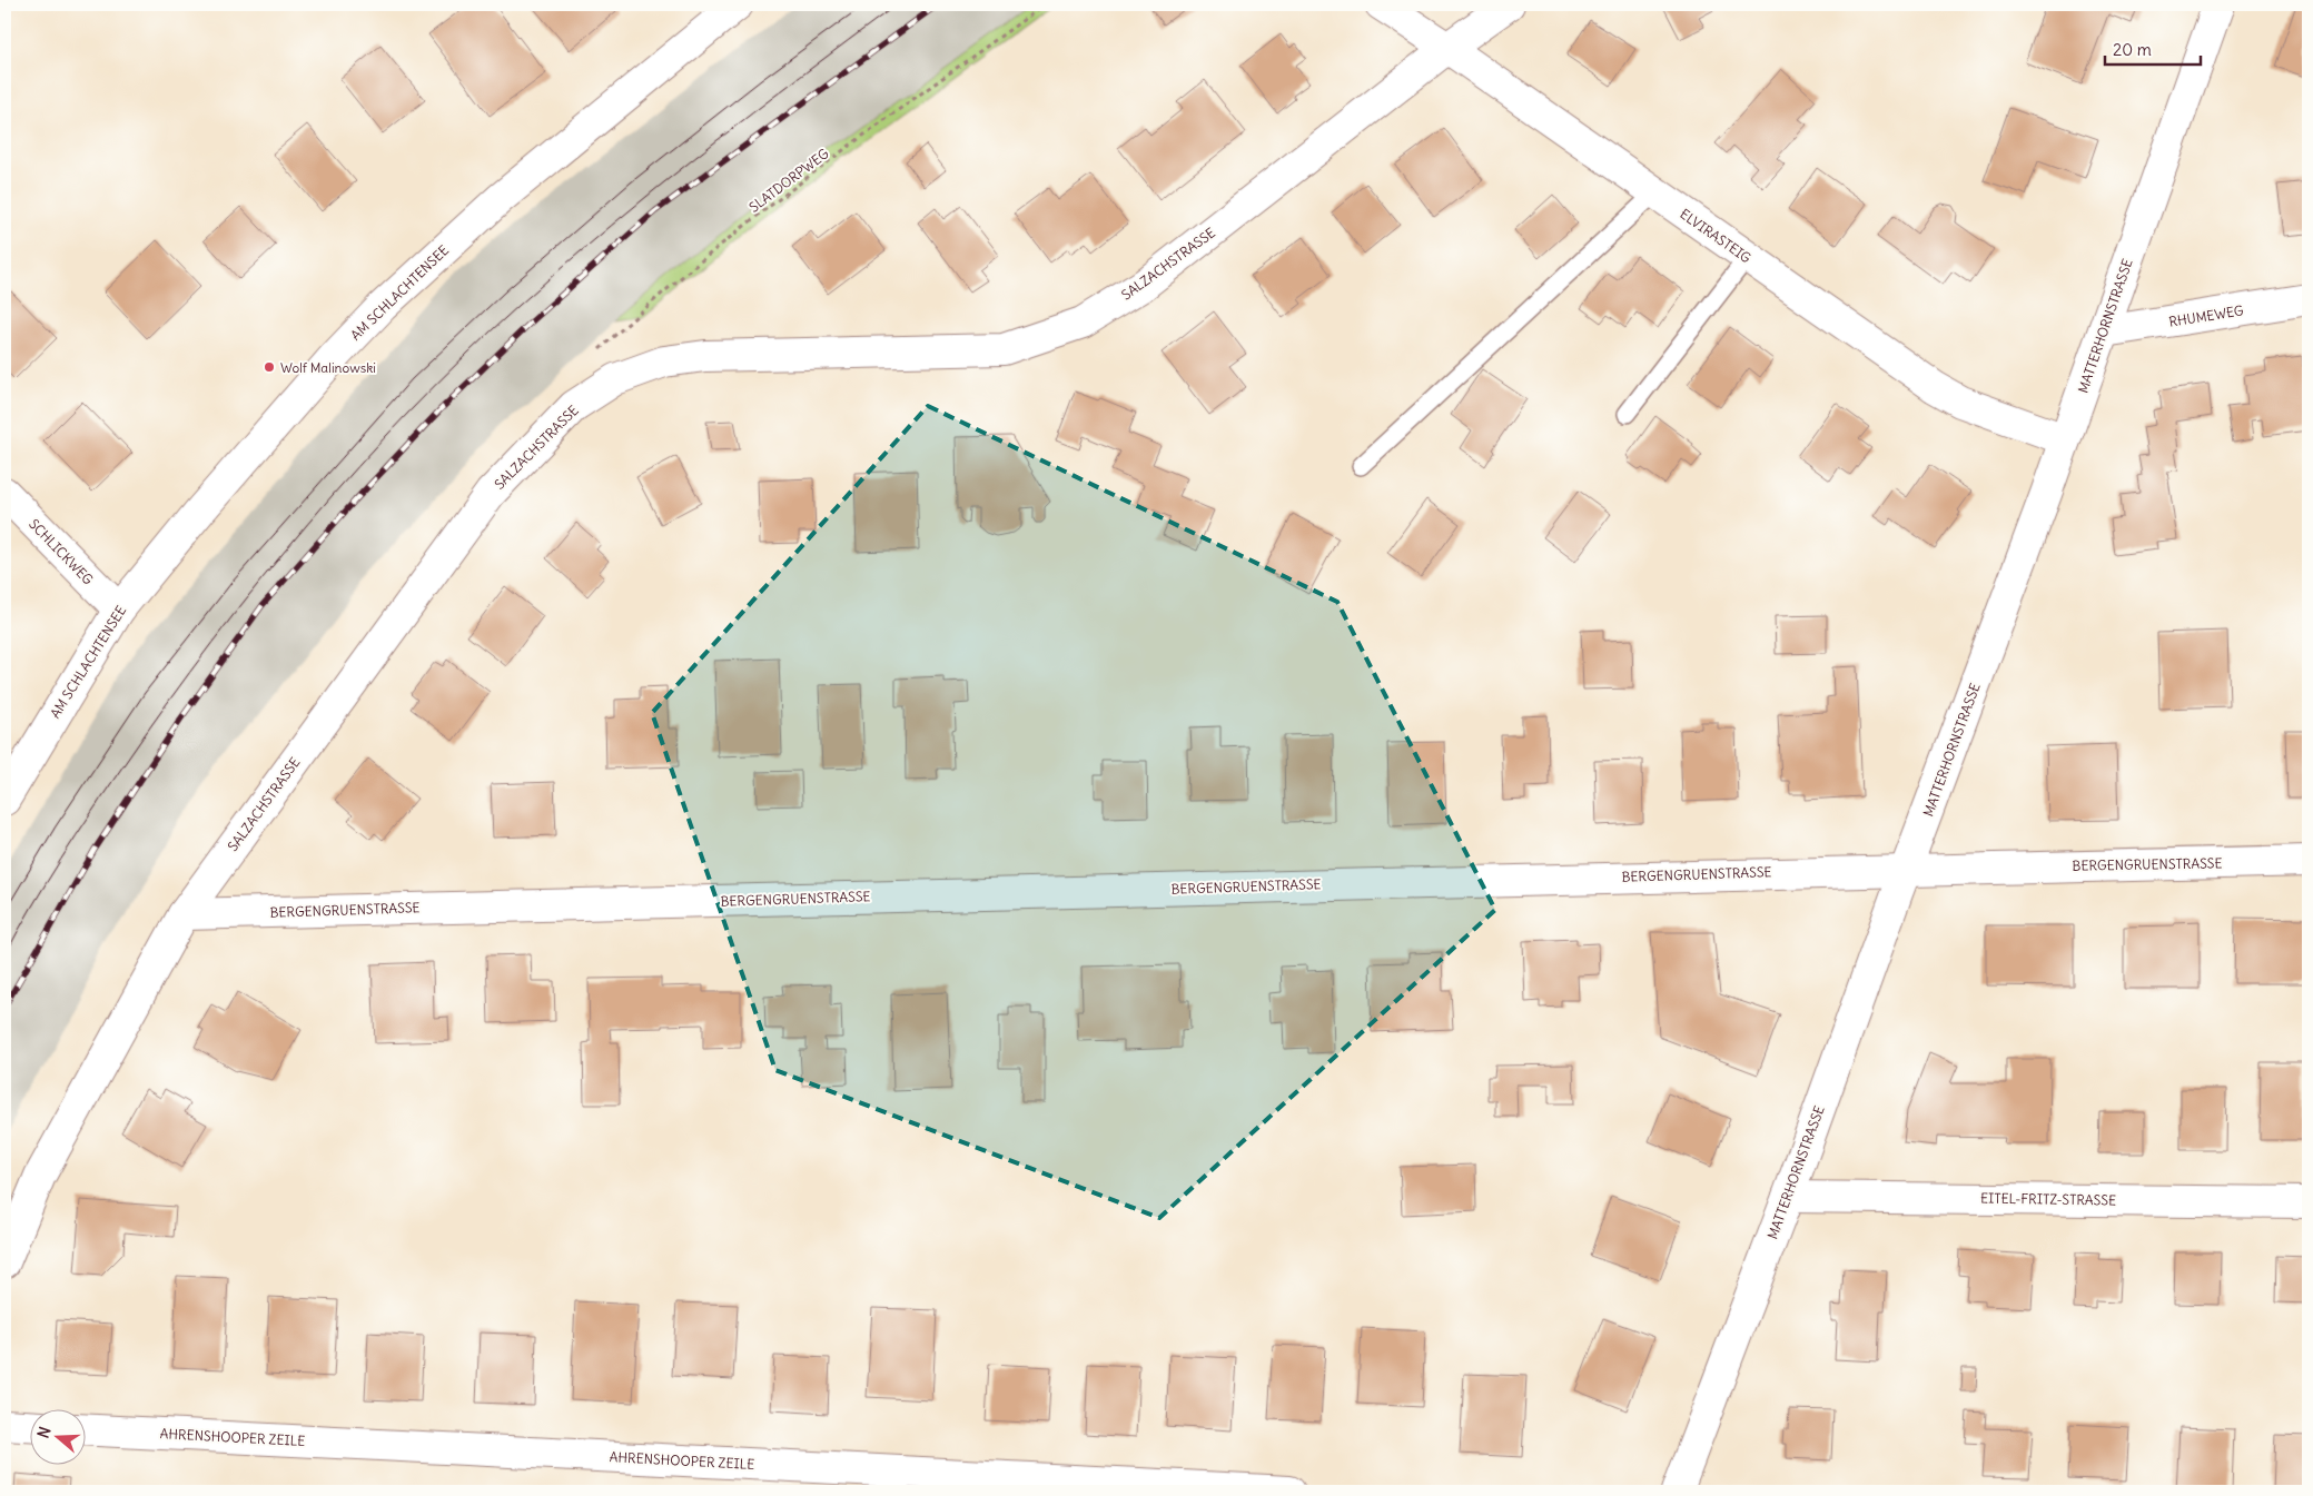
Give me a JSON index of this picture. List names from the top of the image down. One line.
{"streets":{"street":["ELVIRASTEIG","SALZACHSTRASSE","AM SCHLACHTENSEE","RHUMEWEG","MATTERHORNSTRASSE","SCHLICKWEG","BERGENGRUENSTRASSE","EITEL-FRITZ-STRASSE","AHRENSHOOPER ZEILE"],"path":["SLATDORPWEG"]},"crossings":[["ELVIRASTEIG","SALZACHSTRASSE"],["ELVIRASTEIG","MATTERHORNSTRASSE"],["SALZACHSTRASSE","BERGENGRUENSTRASSE"],["AM SCHLACHTENSEE","SCHLICKWEG"],["RHUMEWEG","MATTERHORNSTRASSE"],["MATTERHORNSTRASSE","BERGENGRUENSTRASSE"],["MATTERHORNSTRASSE","EITEL-FRITZ-STRASSE"]],"places":["Wolf Malinowski"],"scale_bar":"20 m","north":"left"}
